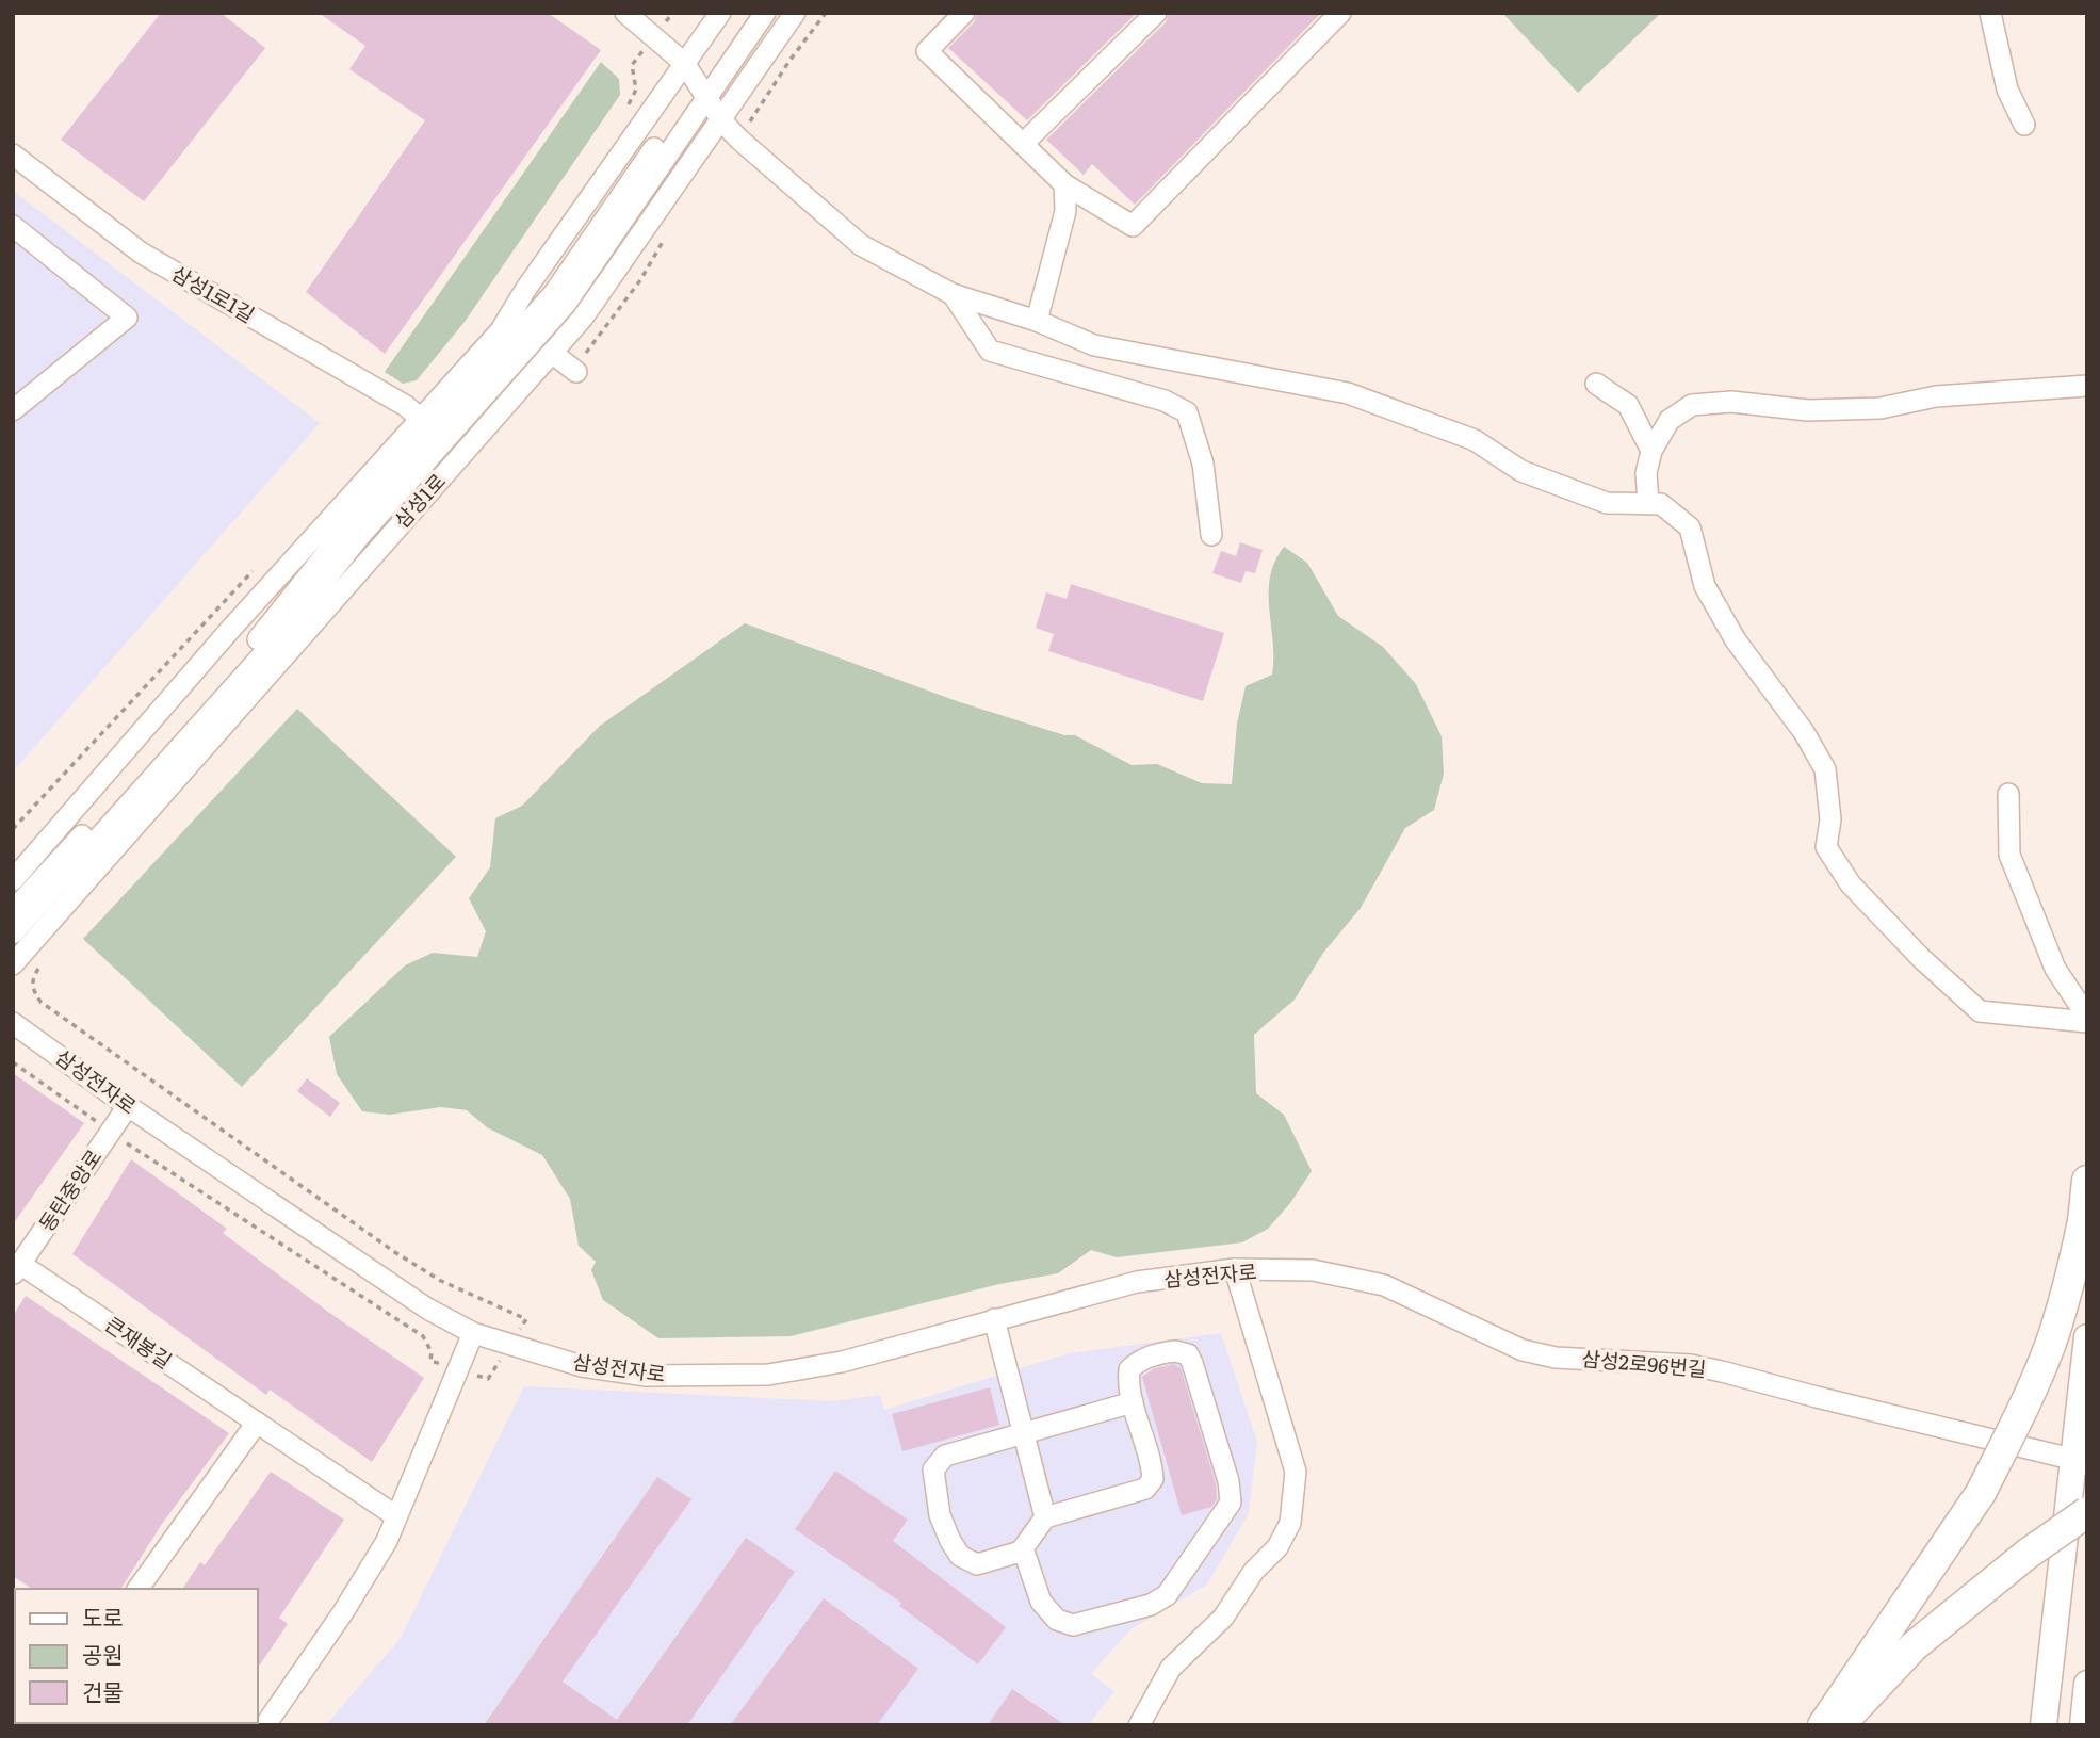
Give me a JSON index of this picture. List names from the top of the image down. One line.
{"streets":{"street":["삼성1로1길","삼성1로","삼성전자로","동탄중앙로","큰재봉길","삼성2로96번길"]},"crossings":[["삼성전자로","동탄중앙로"],["삼성전자로","삼성2로96번길"],["동탄중앙로","큰재봉길"]],"legend":["도로","공원","건물"]}
